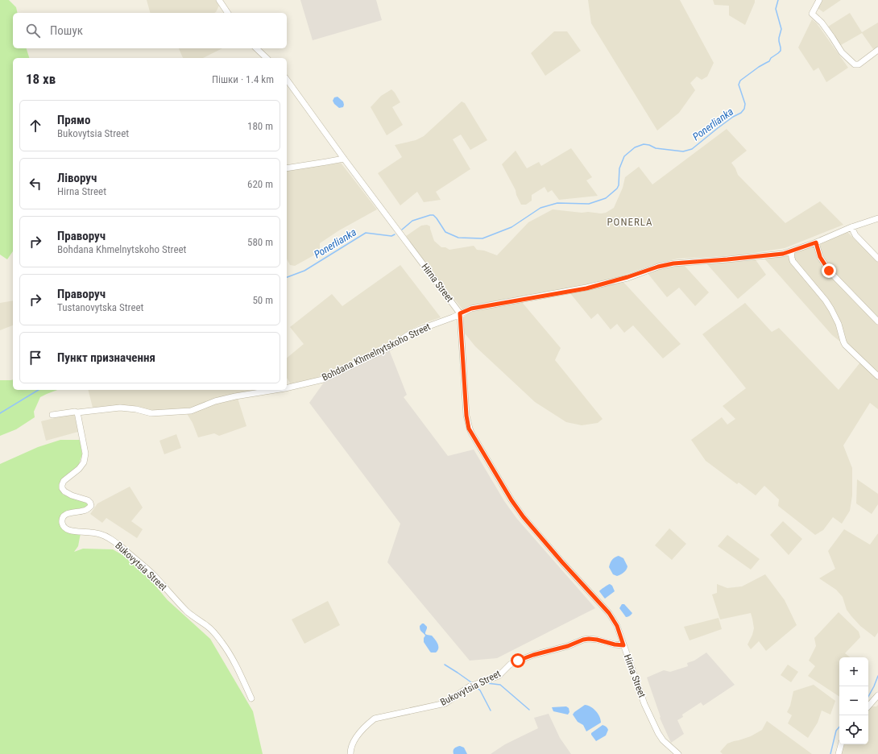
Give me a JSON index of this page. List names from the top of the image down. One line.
{"streets":{"street":["Hirna Street","Bohdana Khmelnytskoho Street","Bukovytsia Street"]},"crossings":[["Hirna Street","Bohdana Khmelnytskoho Street"],["Hirna Street","Bukovytsia Street"],["Bohdana Khmelnytskoho Street","Bukovytsia Street"]],"districts":["PONERLA"],"water":["Ponerlianka"],"page":{"search":"Пошук","heading":["18 хв","Пішки · 1.4 km"],"list":[["Прямо","Bukovytsia Street","180 m"],["Ліворуч","Hirna Street","620 m"],["Праворуч","Bohdana Khmelnytskoho Street","580 m"],["Праворуч","Tustanovytska Street","50 m"],"Пункт призначення"],"map_buttons":["+","−"]}}
